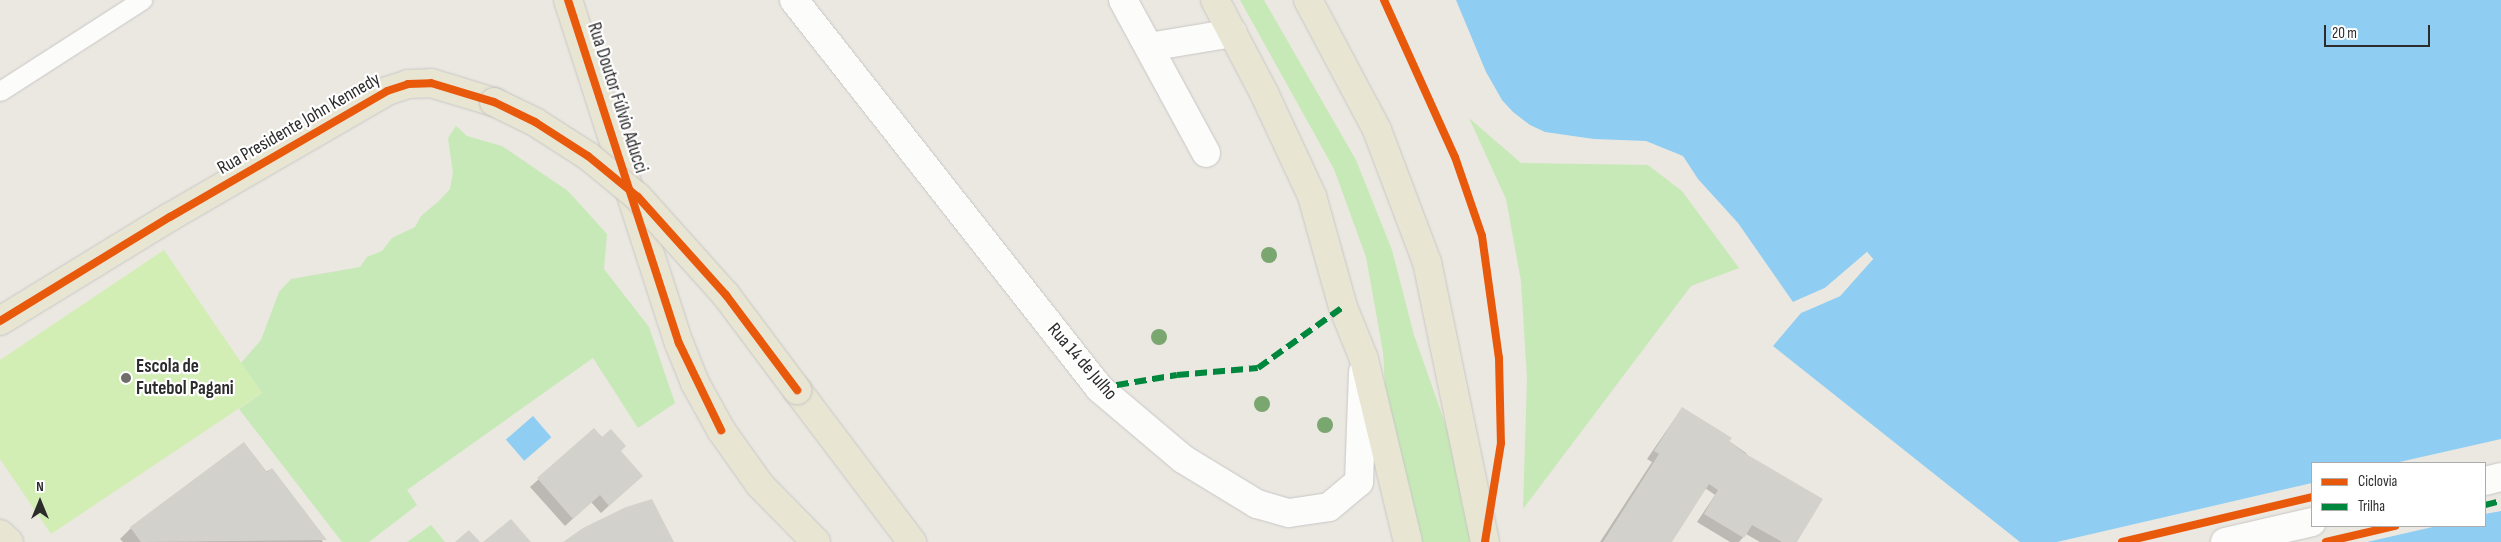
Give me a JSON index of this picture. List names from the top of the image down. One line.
{"streets":{"main road":["Rua Doutor Fúlvio Aducci","Rua Presidente John Kennedy"],"street":["Rua 14 de Julho"]},"places":["Escola de Futebol Pagani"],"legend":["Ciclovia","Trilha"],"scale_bar":"20 m","north":"top"}
